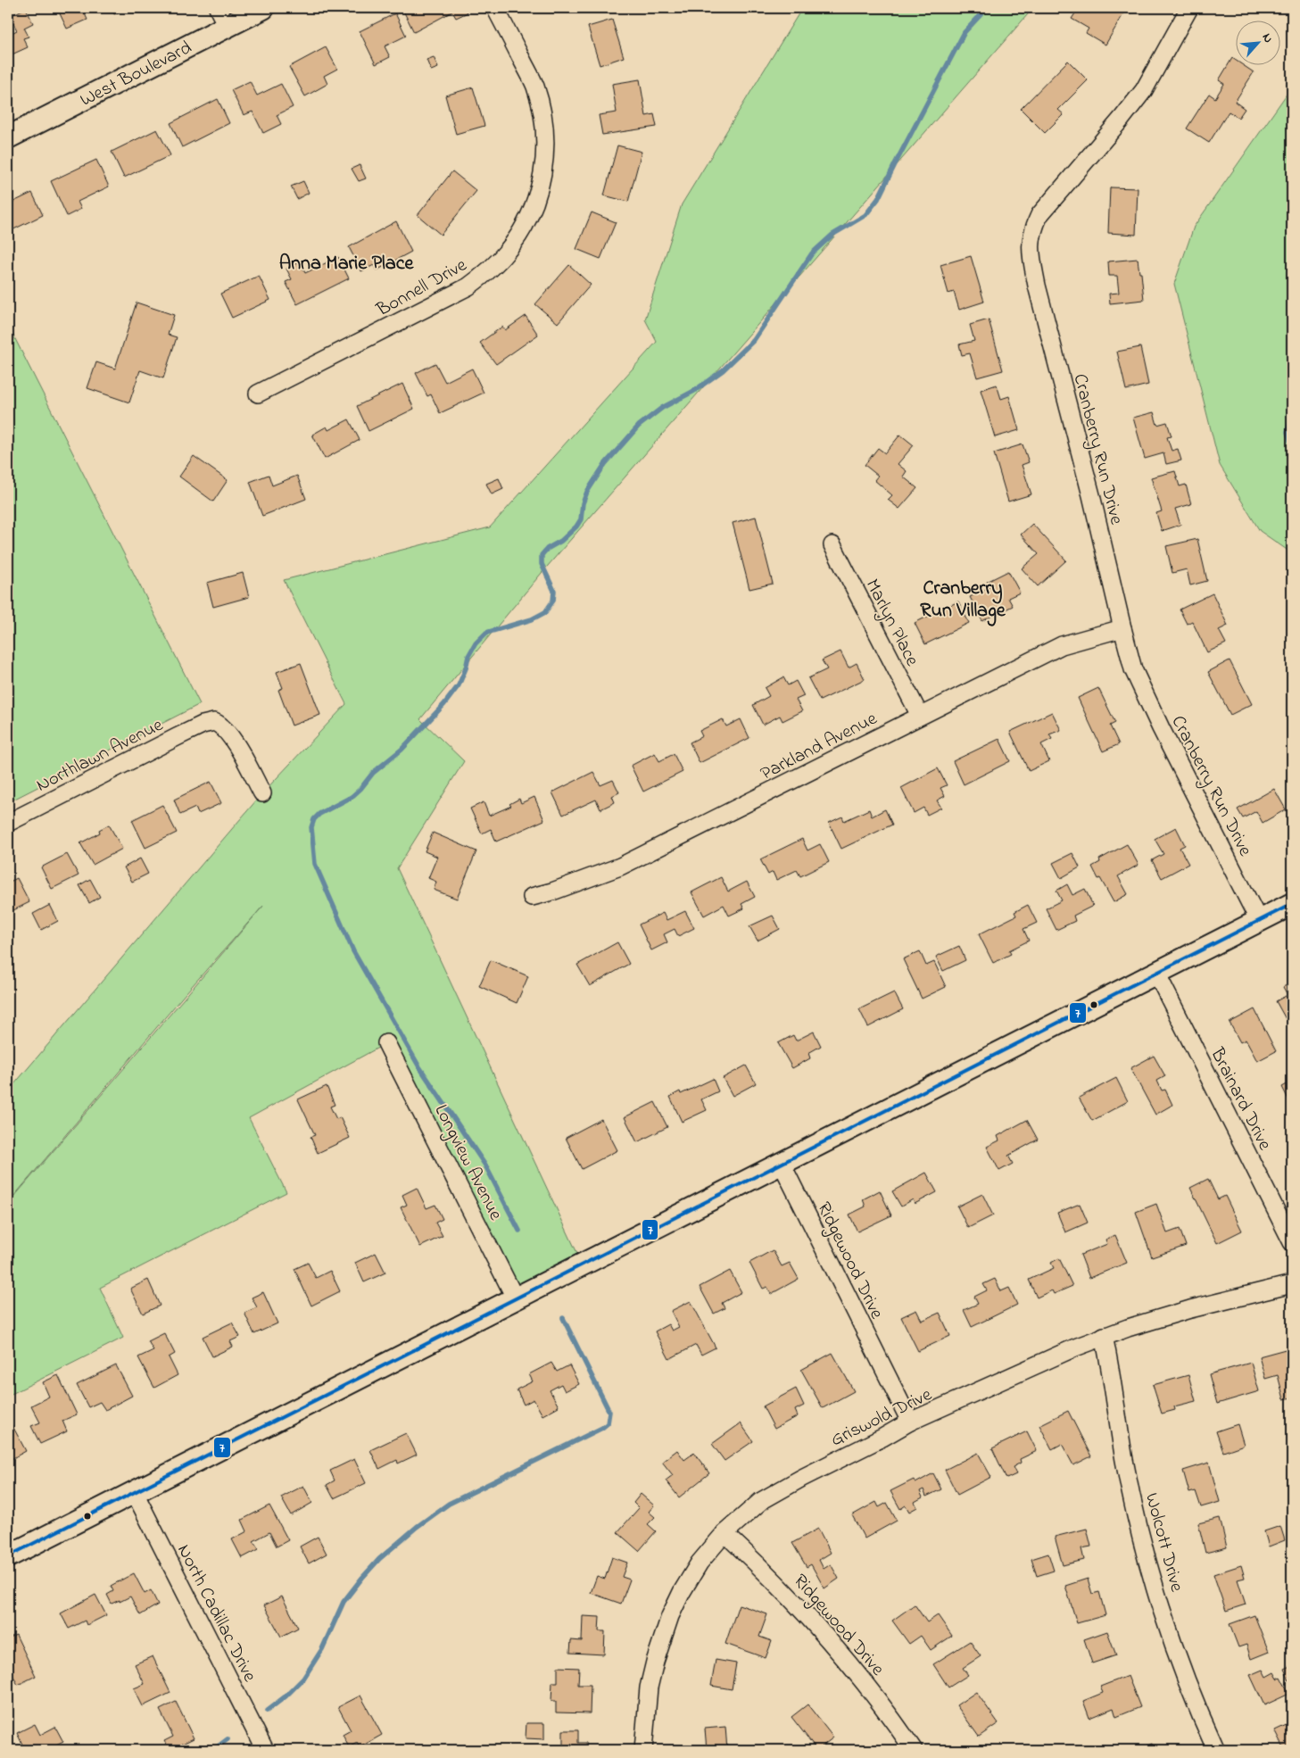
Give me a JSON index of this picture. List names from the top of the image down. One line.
{"streets":{"street":["West Boulevard","Bonnell Drive","Cranberry Run Drive","Marlyn Place","Parkland Avenue","Northlawn Avenue","Brainard Drive","Longview Avenue","Ridgewood Drive","Griswold Drive","Wolcott Drive","North Cadillac Drive"]},"crossings":[["Cranberry Run Drive","Parkland Avenue"],["Marlyn Place","Parkland Avenue"],["Ridgewood Drive","Griswold Drive"],["Griswold Drive","Wolcott Drive"]],"districts":["Anna Marie Place","Cranberry Run Village"],"lines":["transit line 7"],"north":"top right"}
